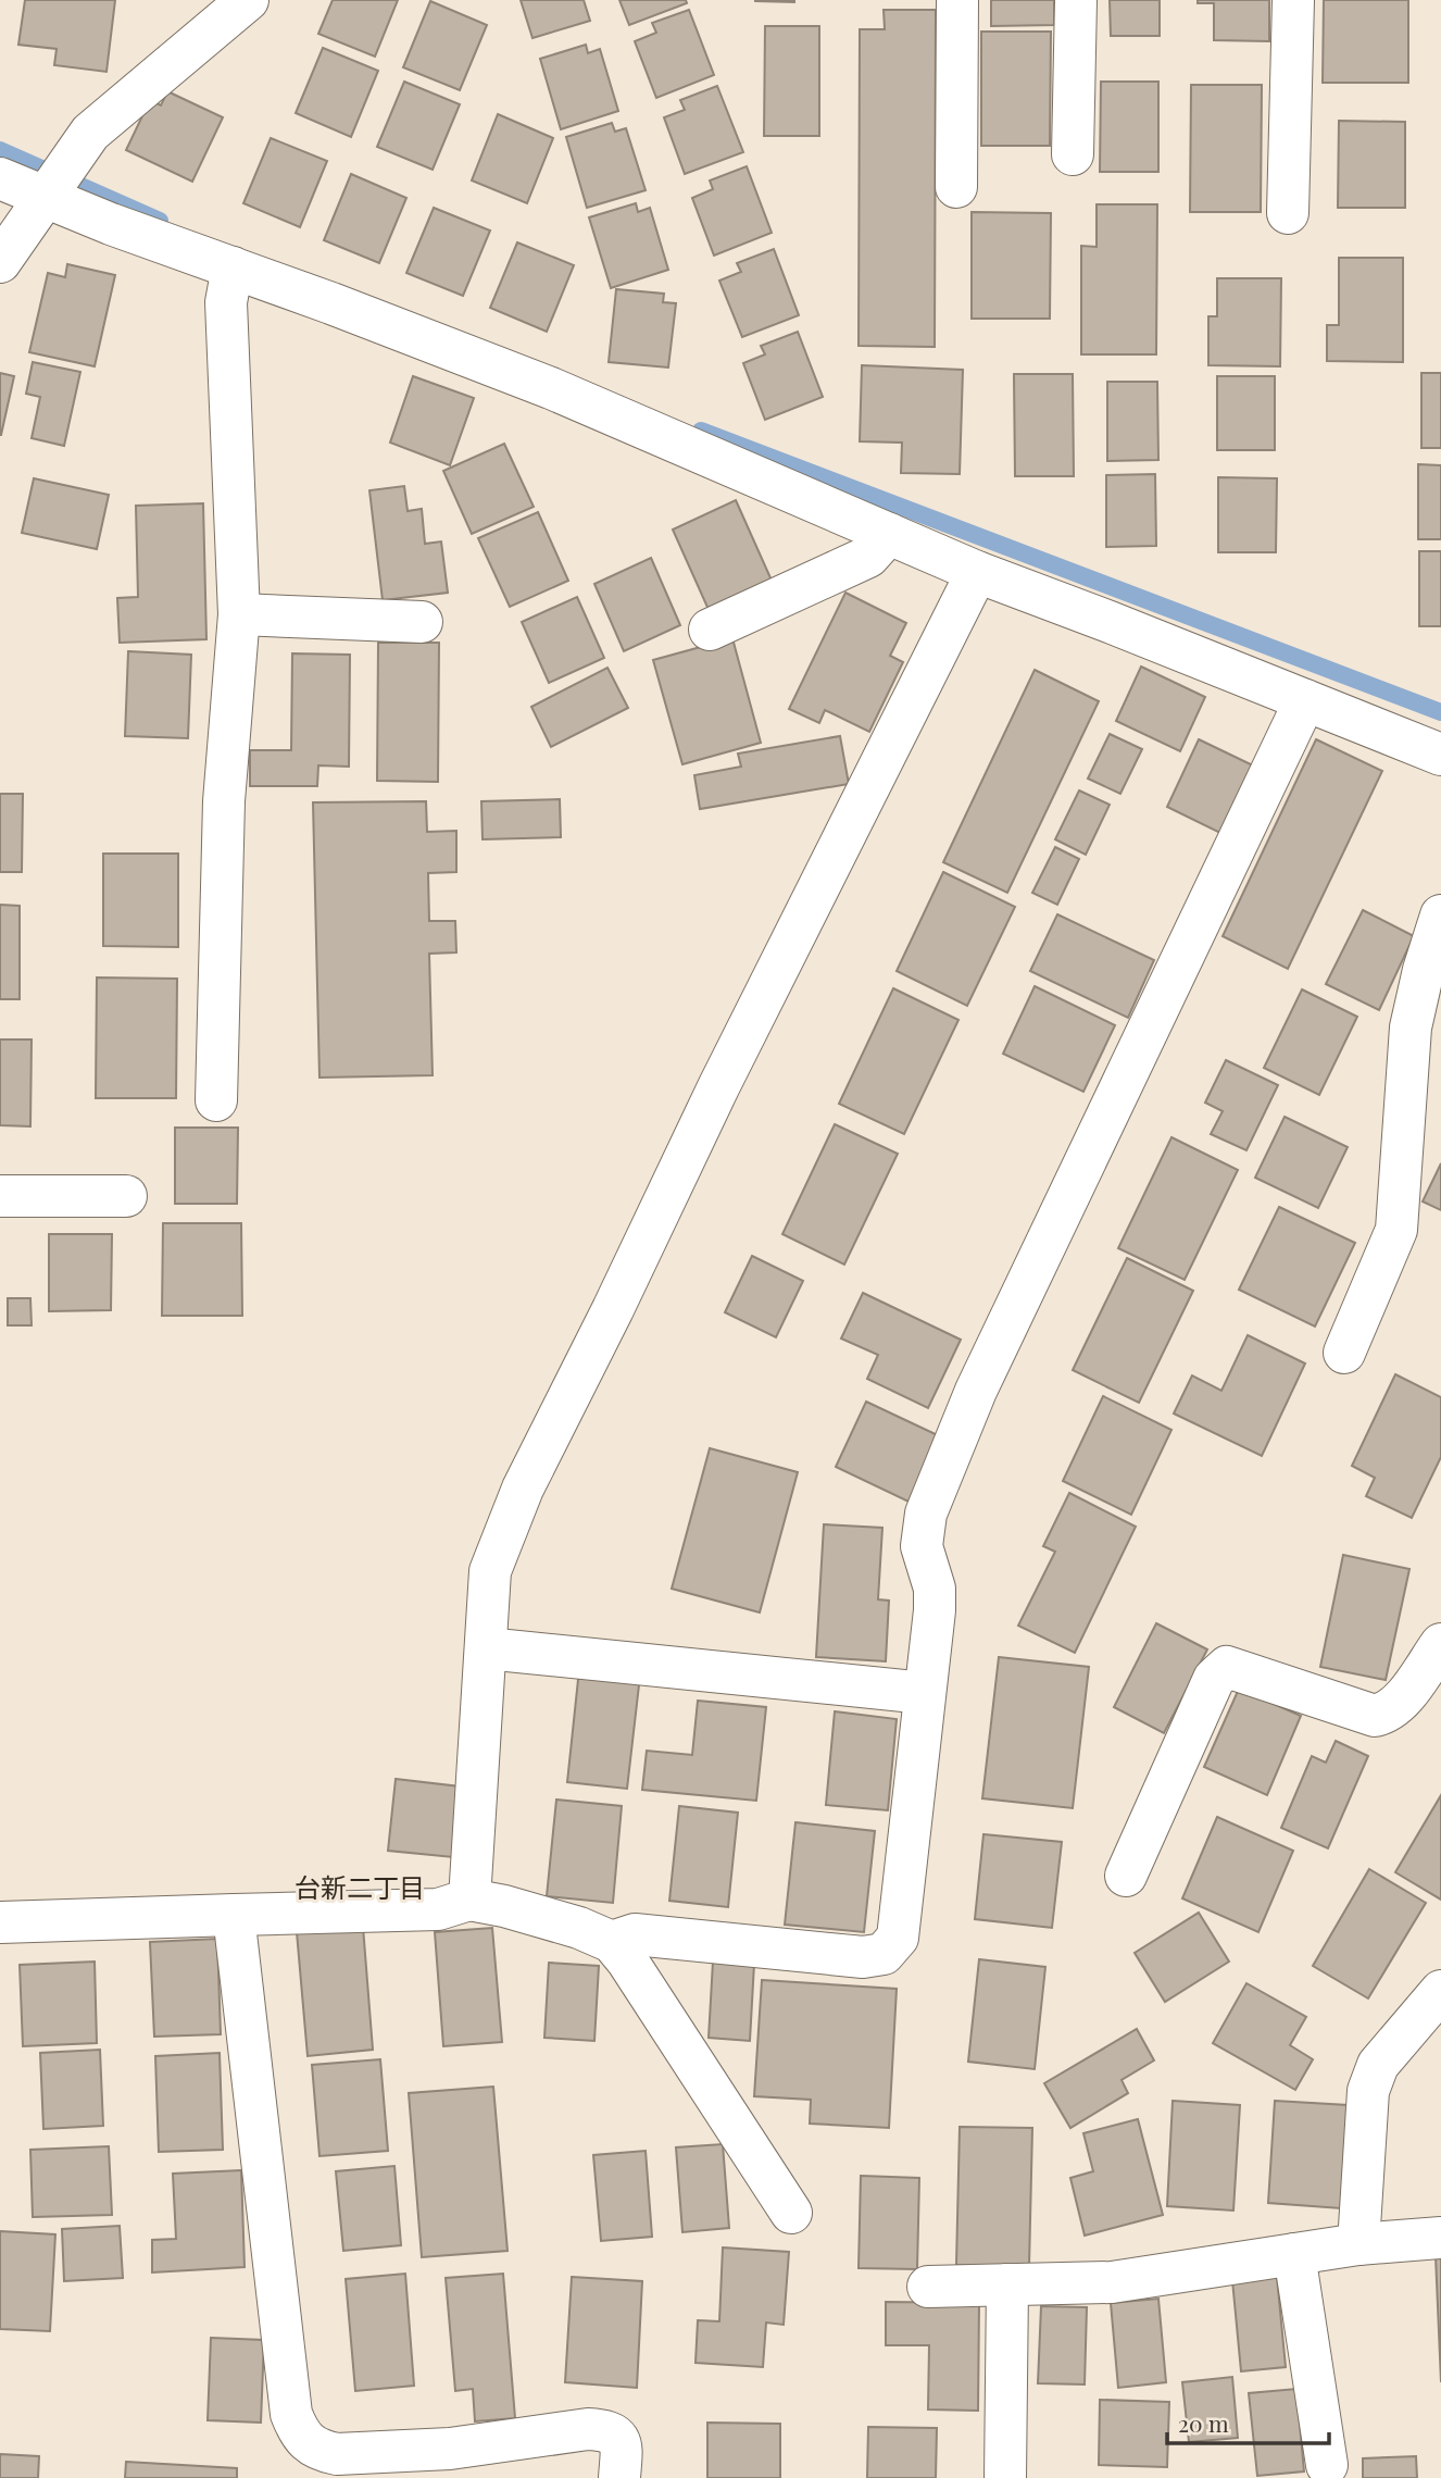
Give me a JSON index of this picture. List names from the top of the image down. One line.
{"districts":["台新二丁目"],"scale_bar":"20 m"}
